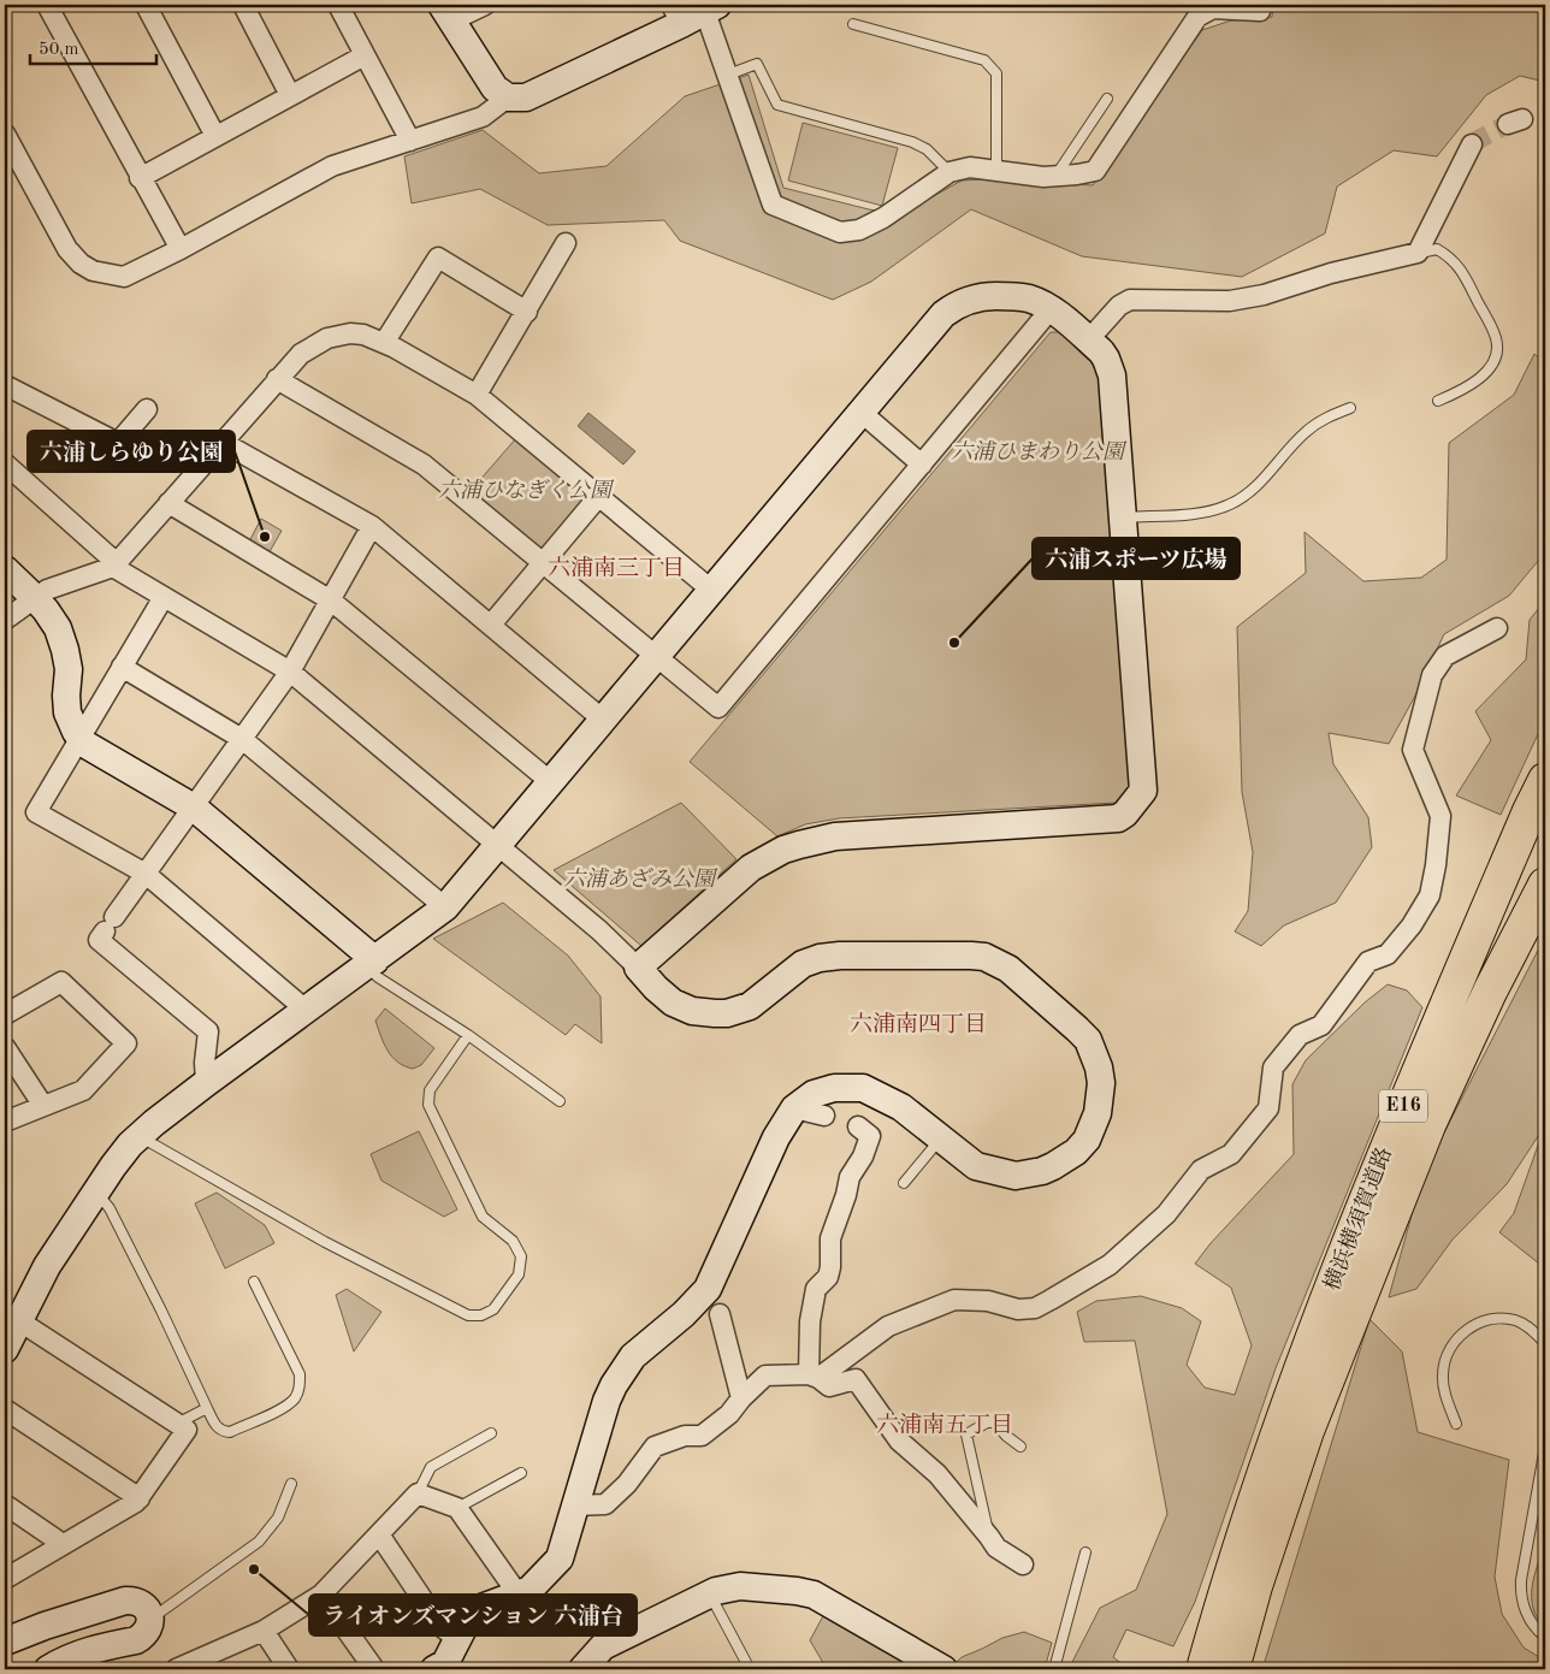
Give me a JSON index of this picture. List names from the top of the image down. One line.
{"streets":{"highway":["E16","横浜横須賀道路"]},"districts":["六浦南三丁目","六浦南四丁目","六浦南五丁目"],"parks":["六浦ひまわり公園","六浦ひなぎく公園","六浦あざみ公園"],"places":["六浦しらゆり公園","六浦スポーツ広場","ライオンズマンション 六浦台"],"scale_bar":"50 m"}
